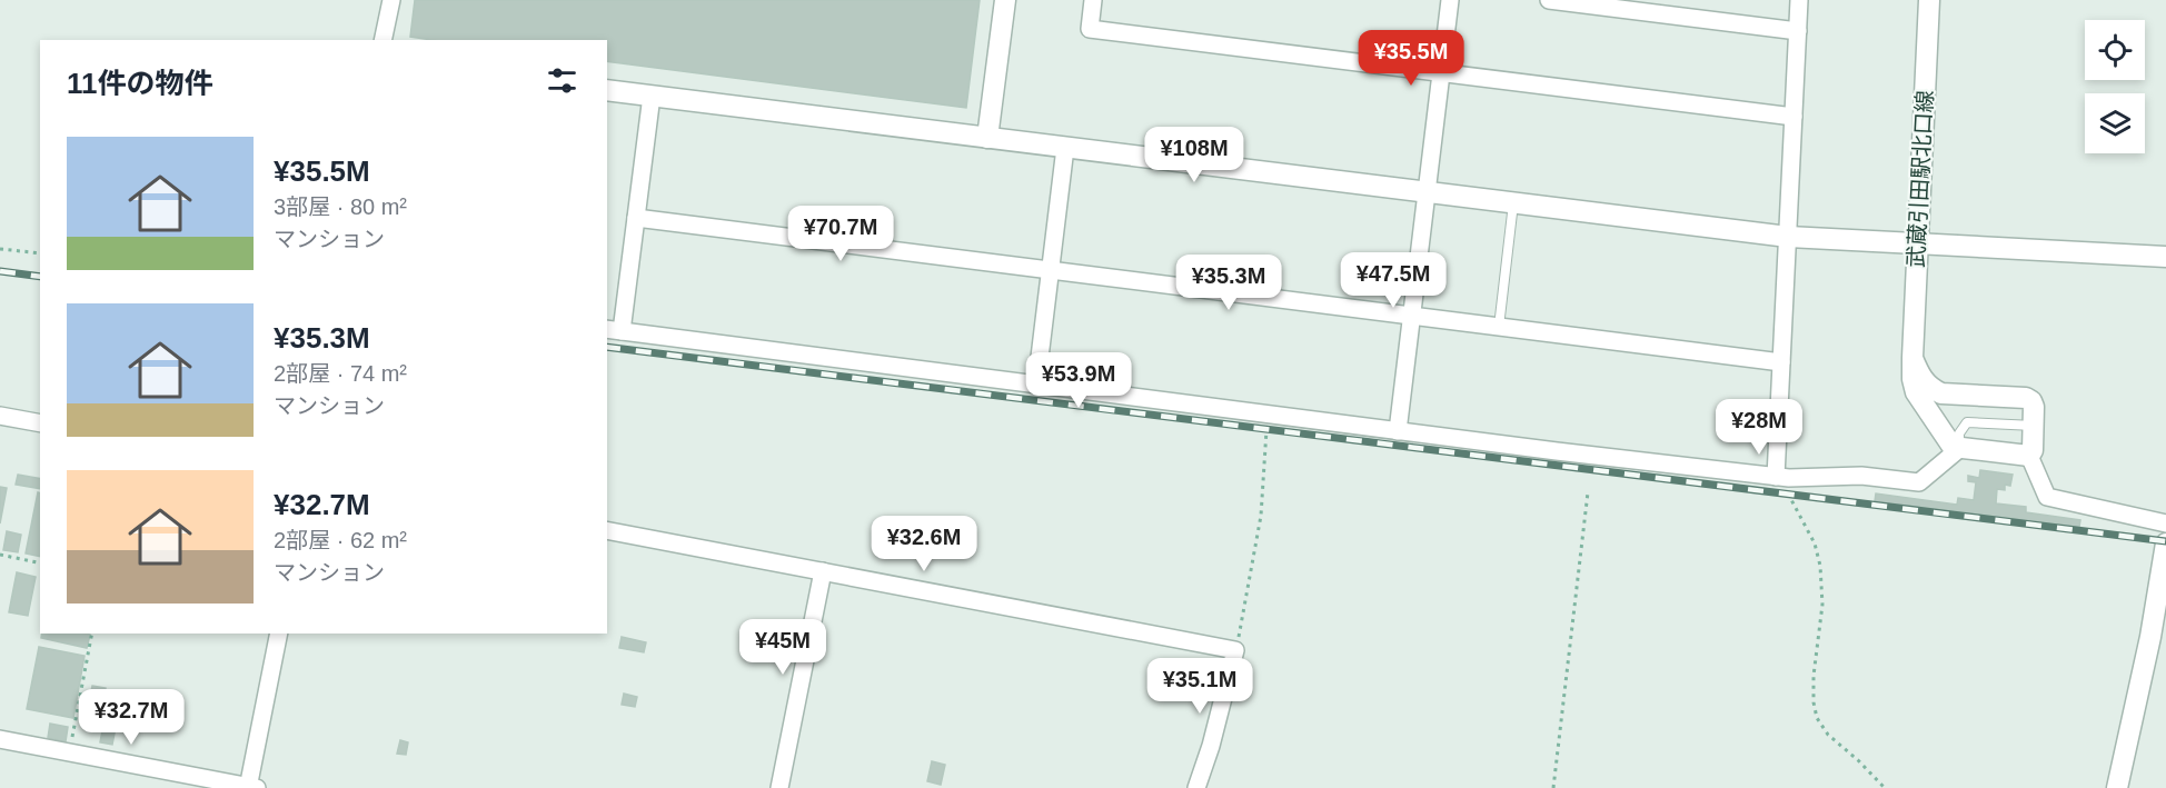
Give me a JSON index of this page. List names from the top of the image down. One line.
{"streets":{"street":["武蔵引田駅北口線"]},"page":{"price":["¥35.5M","¥108M","¥70.7M","¥47.5M","¥35.3M","¥53.9M","¥28M","¥32.6M","¥45M","¥35.1M","¥32.7M"],"heading":"11件の物件","list":[{"name":"¥35.5M","note":"3部屋 · 80 m² · マンション"},{"name":"¥35.3M","note":"2部屋 · 74 m² · マンション"},{"name":"¥32.7M","note":"2部屋 · 62 m² · マンション"}]}}
